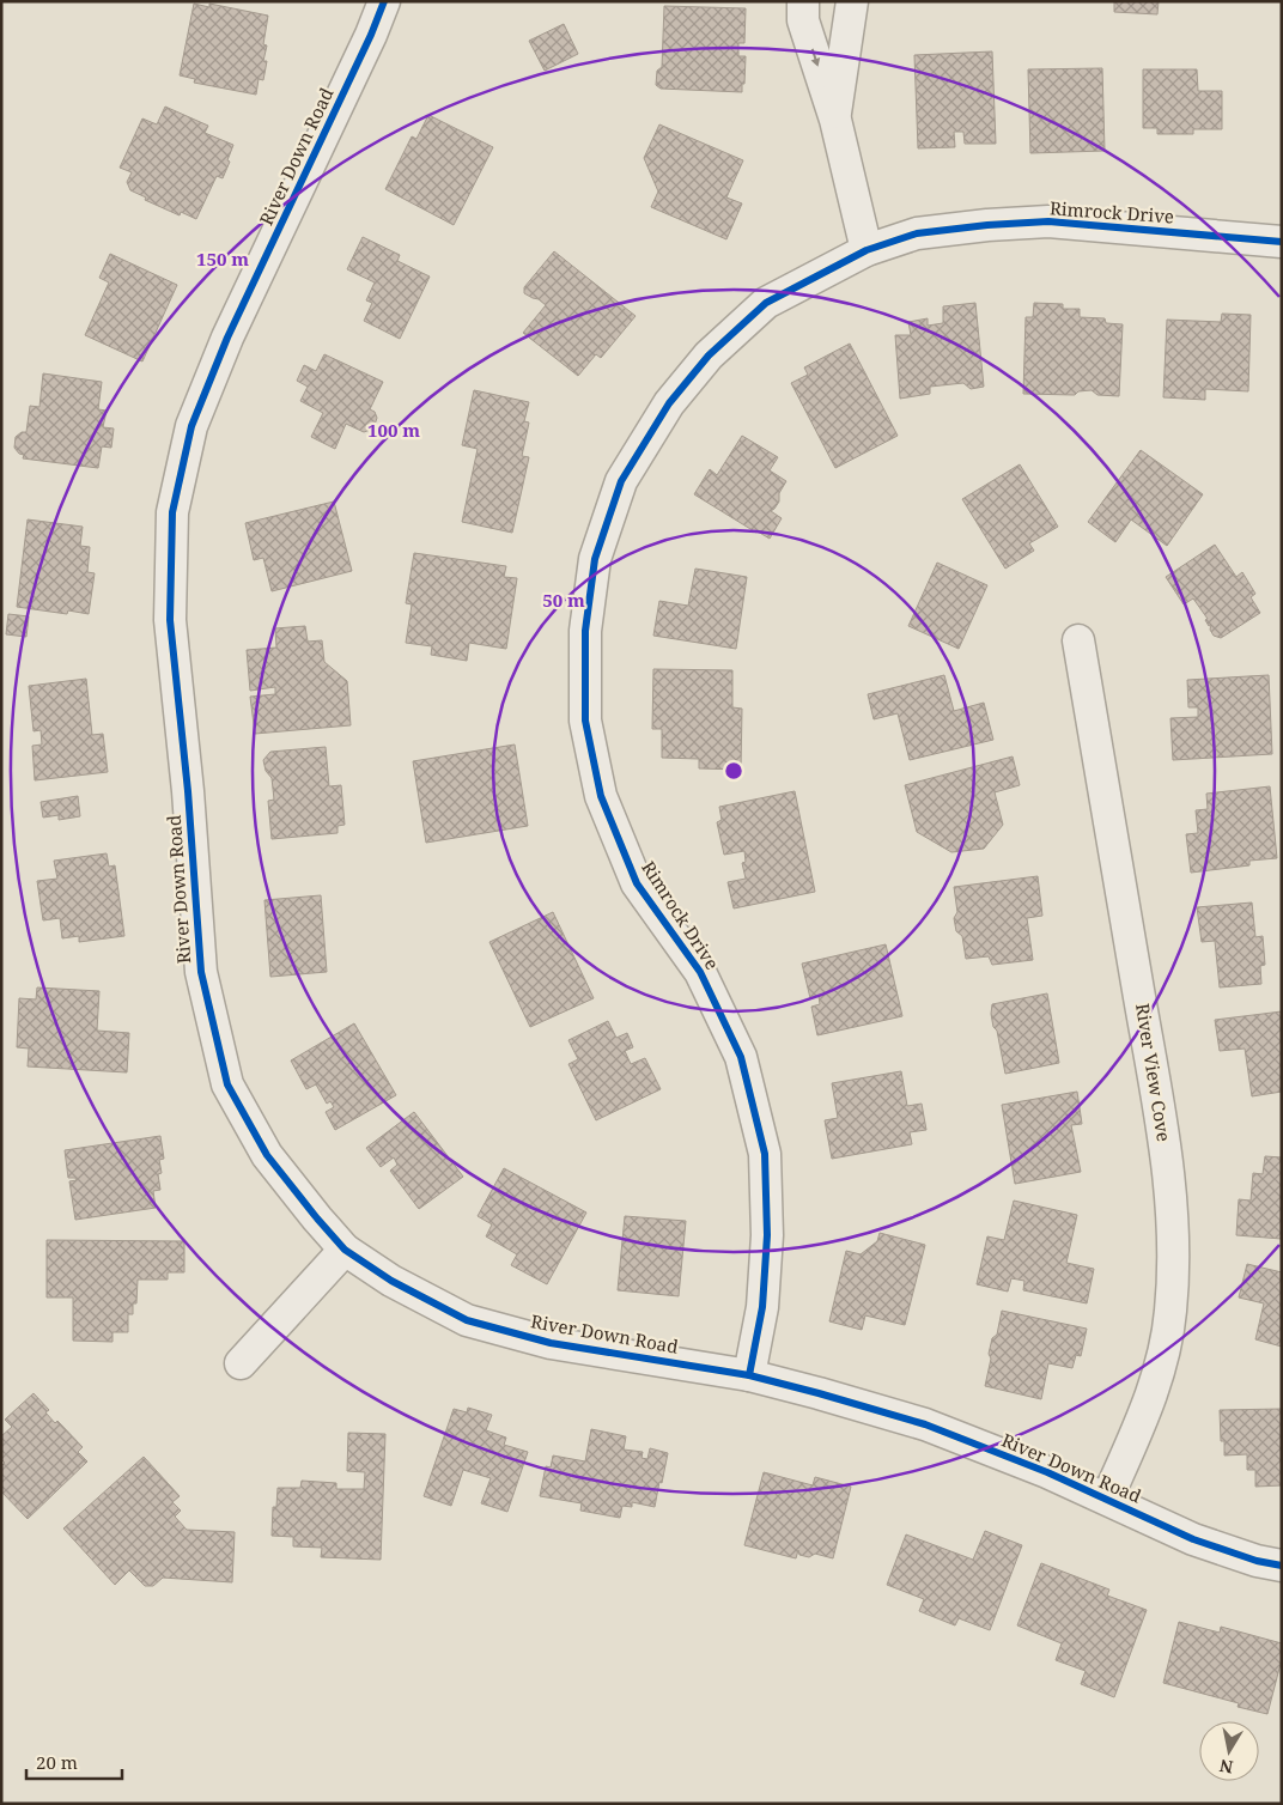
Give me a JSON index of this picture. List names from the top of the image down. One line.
{"streets":{"street":["River Down Road","Rimrock Drive","River View Cove"]},"crossings":[["River Down Road","Rimrock Drive"],["River Down Road","River View Cove"]],"scale_bar":"20 m","north":"bottom","rings":["150 m","100 m","50 m"]}
